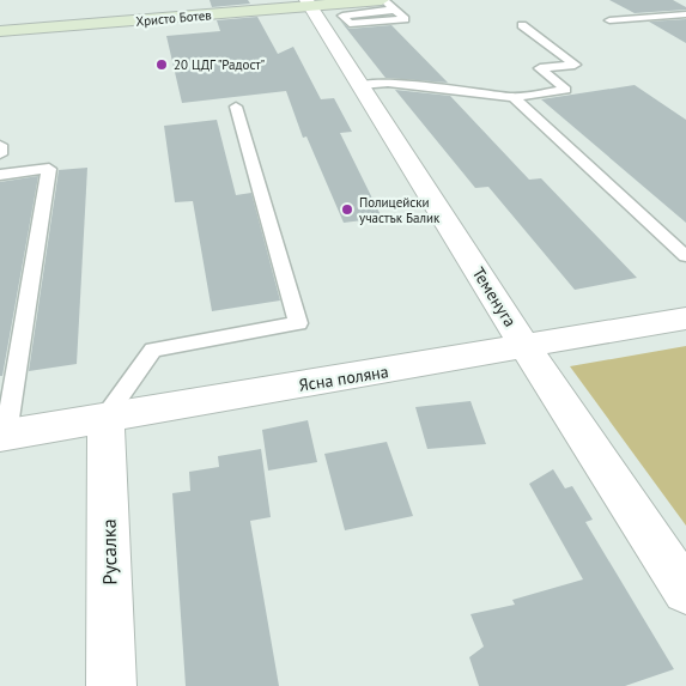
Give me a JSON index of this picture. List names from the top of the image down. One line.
{"streets":{"street":["Христо Ботев","Теменуга","Ясна поляна","Русалка"]},"crossings":[["Христо Ботев","Теменуга"],["Теменуга","Ясна поляна"],["Ясна поляна","Русалка"]],"places":["20 ЦДГ \"Радост\"","Полицейски участък Балик"]}
